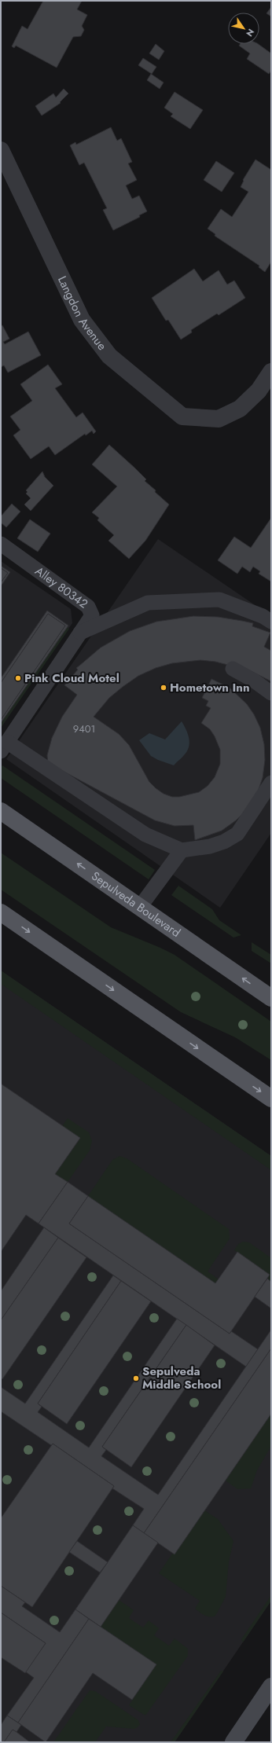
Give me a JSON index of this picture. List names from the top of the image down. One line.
{"streets":{"main road":["Sepulveda Boulevard"],"street":["Langdon Avenue"],"lane":["Alley 80342"]},"places":["Pink Cloud Motel","Hometown Inn","Sepulveda Middle School"],"house_numbers":["9401"],"north":"bottom right"}
